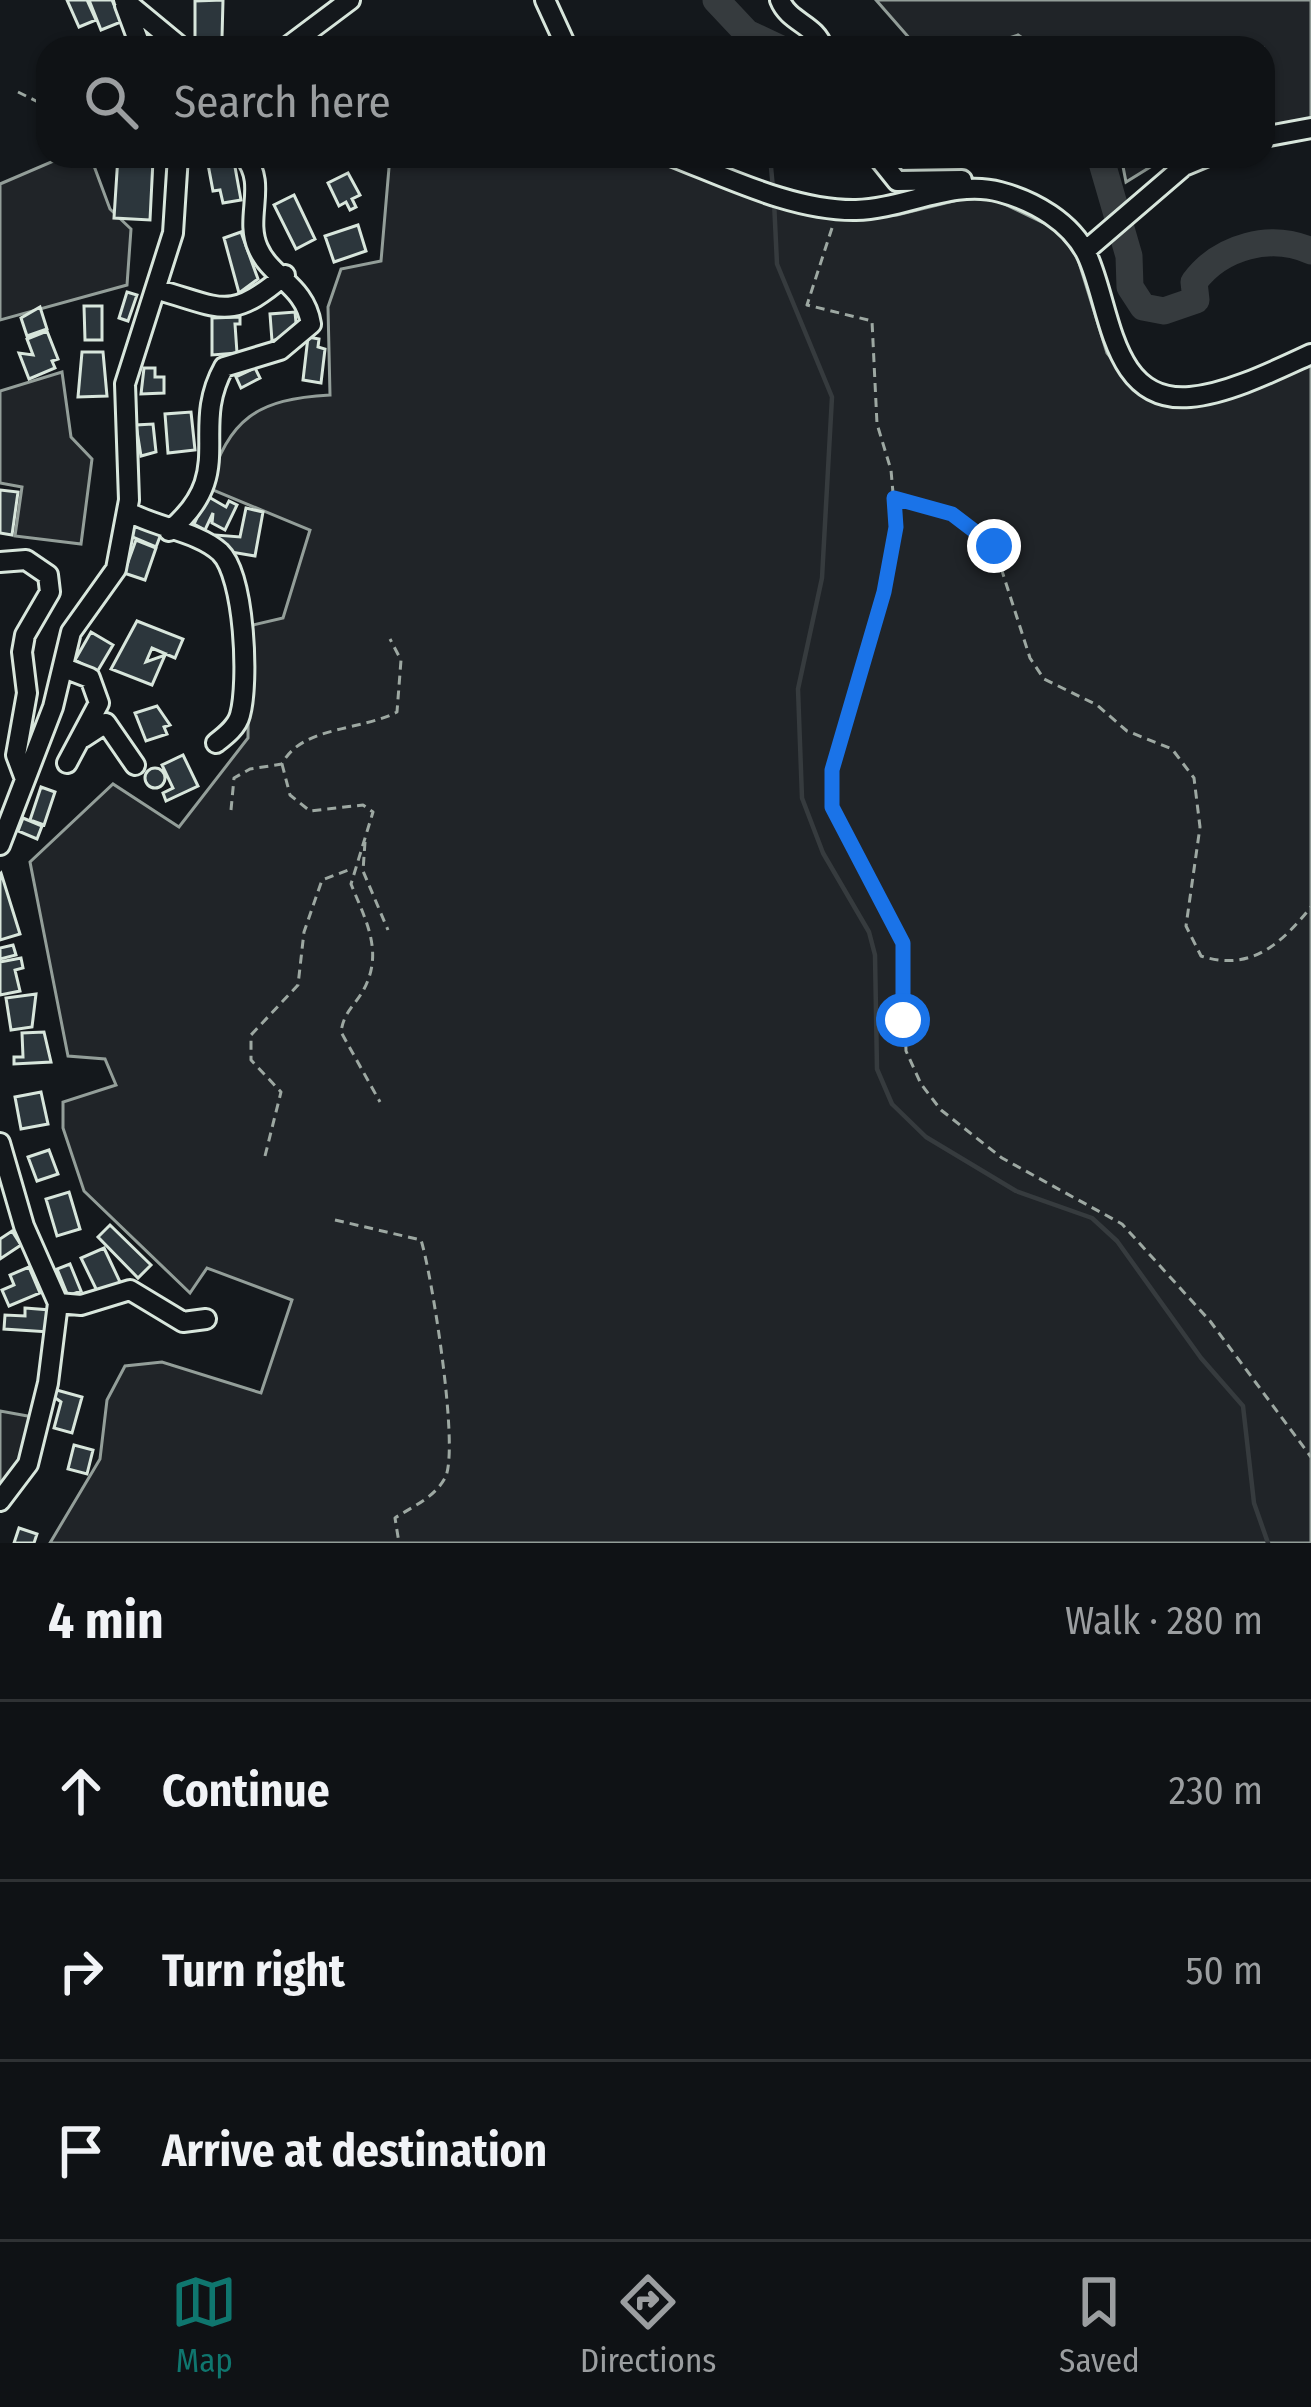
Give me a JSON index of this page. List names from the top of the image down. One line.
{"page":{"search":"Search here","heading":["4 min","Walk · 280 m"],"list":[["Continue","230 m"],["Turn right","50 m"],"Arrive at destination"],"nav":["Map","Directions","Saved"]}}
